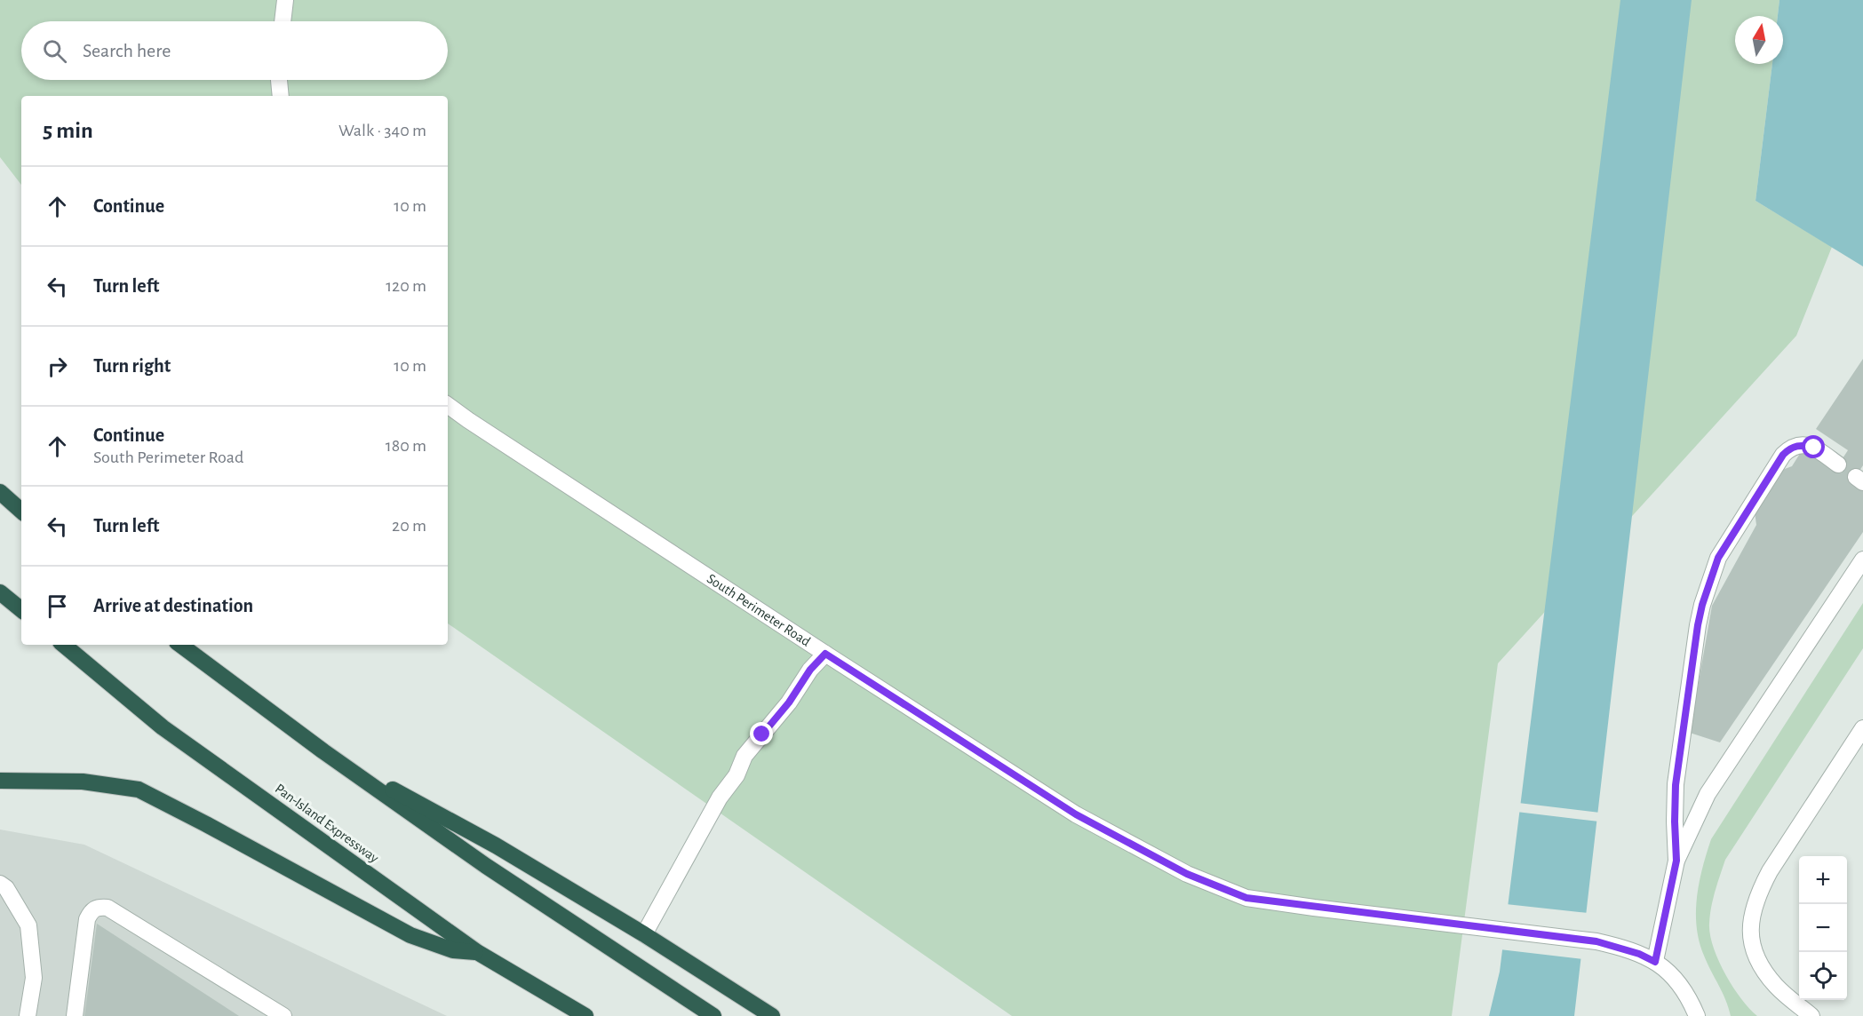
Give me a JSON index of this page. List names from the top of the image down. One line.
{"streets":{"highway":["Pan-Island Expressway"],"lane":["South Perimeter Road"]},"north":"top","page":{"search":"Search here","heading":["5 min","Walk · 340 m"],"list":[["Continue","10 m"],["Turn left","120 m"],["Turn right","10 m"],["Continue","South Perimeter Road","180 m"],["Turn left","20 m"],"Arrive at destination"],"map_buttons":["+","−"]}}
